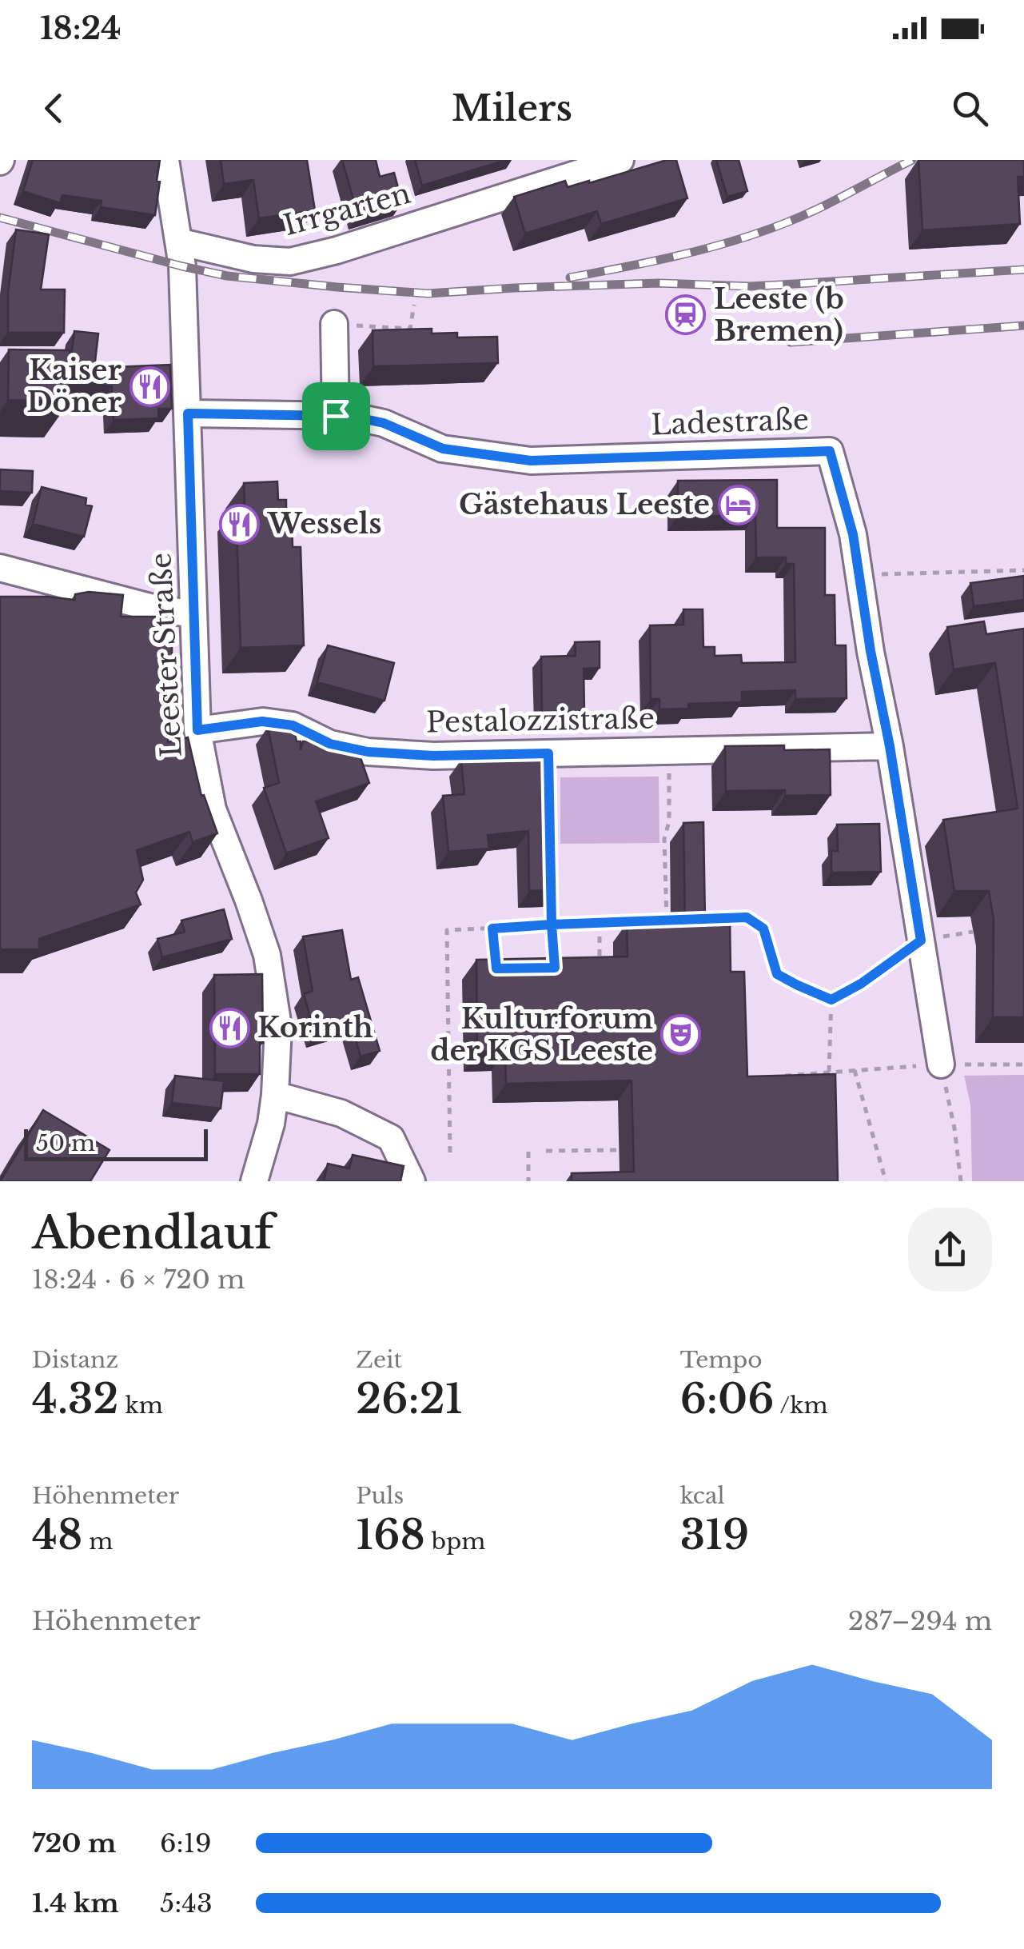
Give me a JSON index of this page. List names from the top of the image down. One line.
{"streets":{"street":["Irrgarten","Ladestraße","Leester Straße","Pestalozzistraße"]},"crossings":[["Irrgarten","Leester Straße"],["Ladestraße","Leester Straße"],["Ladestraße","Pestalozzistraße"],["Leester Straße","Pestalozzistraße"]],"places":{"station":["Leeste (b Bremen)"],"restaurant":["Kaiser Döner","Wessels","Korinth"],"hotel":["Gästehaus Leeste"],"theatre":["Kulturforum der KGS Leeste"]},"scale_bar":"50 m","page":{"status":"18:24","header":"Milers","scale":"50 m","heading":["Abendlauf","18:24 · 6 × 720 m"],"stats":[["Distanz","4.32 km"],["Zeit","26:21"],["Tempo","6:06 /km"],["Höhenmeter","48 m"],["Puls","168 bpm"],["kcal","319"]],"chart":["Höhenmeter","287–294 m"],"list":[{"name":"720 m","note":"6:19"},{"name":"1.4 km","note":"5:43"}]}}
